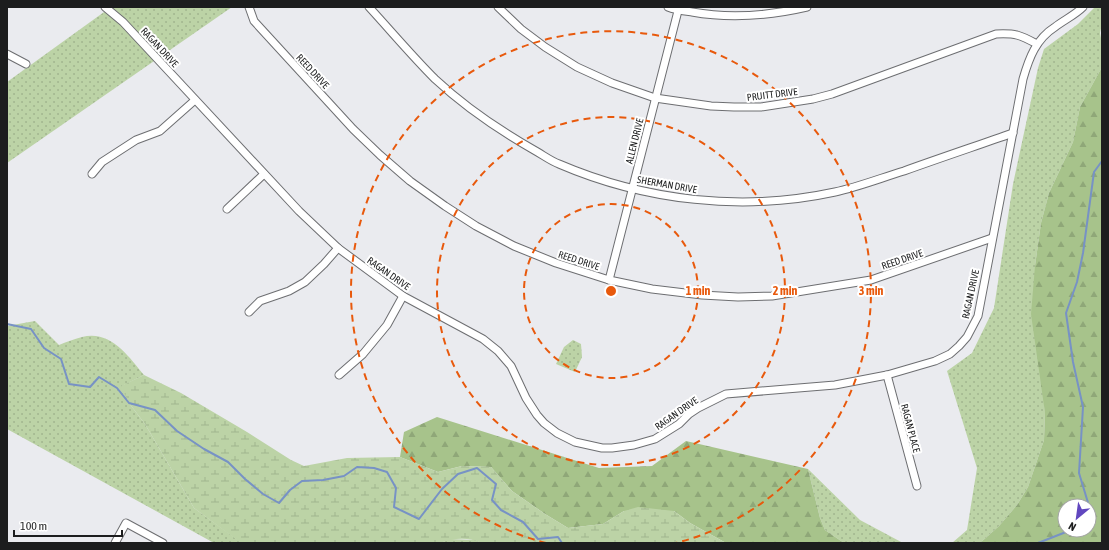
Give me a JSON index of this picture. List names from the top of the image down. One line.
{"streets":{"street":["RAGAN DRIVE","REED DRIVE","PRUITT DRIVE","ALLEN DRIVE","SHERMAN DRIVE","RAGAN PLACE"]},"crossings":[["RAGAN DRIVE","REED DRIVE"],["RAGAN DRIVE","PRUITT DRIVE"],["RAGAN DRIVE","SHERMAN DRIVE"],["RAGAN DRIVE","RAGAN PLACE"],["REED DRIVE","ALLEN DRIVE"],["PRUITT DRIVE","ALLEN DRIVE"],["ALLEN DRIVE","SHERMAN DRIVE"]],"scale_bar":"100 m","north":"bottom left","rings":["1 min","2 min","3 min"]}
